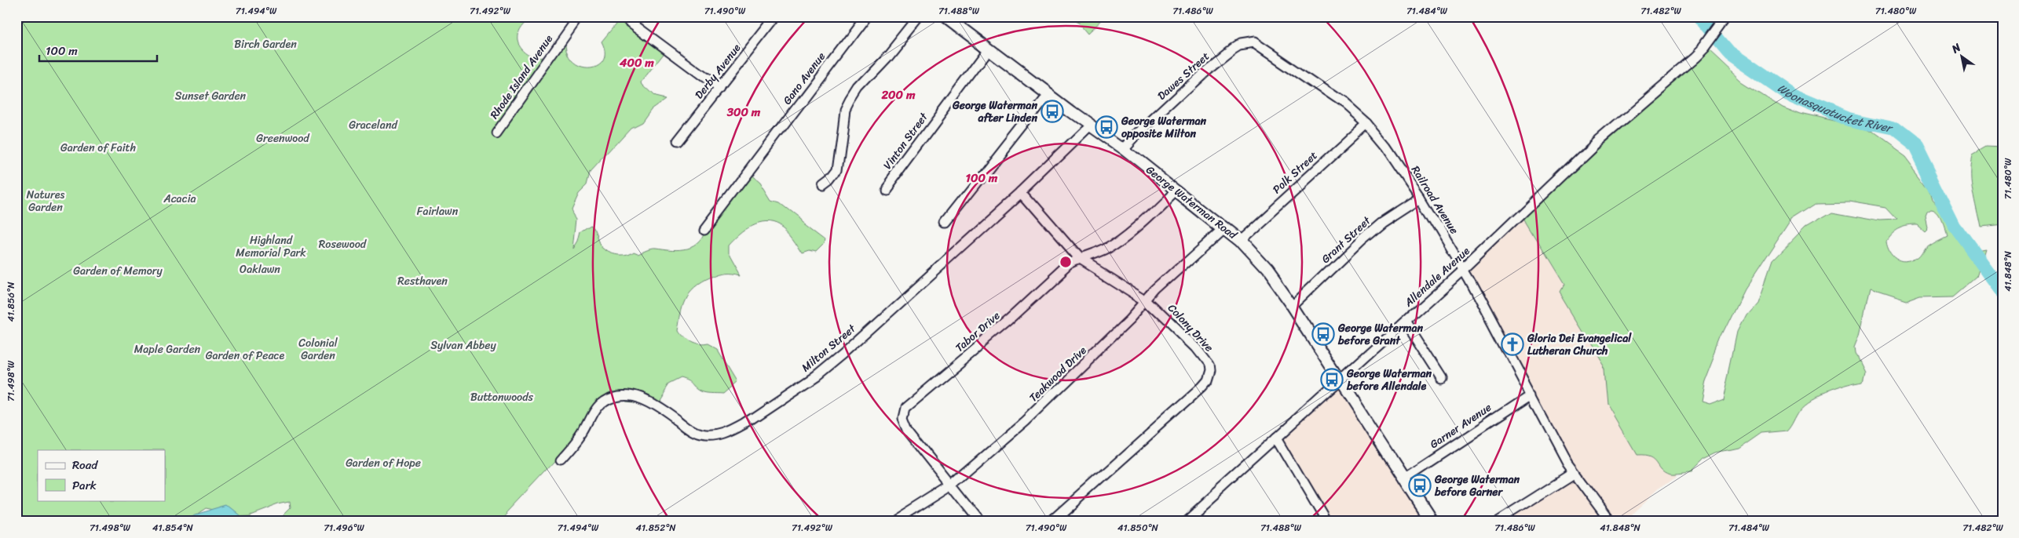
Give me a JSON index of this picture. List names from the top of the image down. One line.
{"streets":{"main road":["George Waterman Road"],"street":["Derby Avenue","Dawes Street","Rhode Island Avenue","Gano Avenue","Vinton Street","Polk Street","Railroad Avenue","Grant Street","Allendale Avenue","Colony Drive","Tabor Drive","Milton Street","Teakwood Drive","Garner Avenue"]},"crossings":[["Dawes Street","Railroad Avenue"],["Dawes Street","George Waterman Road"],["Vinton Street","George Waterman Road"],["Polk Street","Railroad Avenue"],["Polk Street","George Waterman Road"],["Railroad Avenue","Grant Street"],["Railroad Avenue","Allendale Avenue"],["Railroad Avenue","Garner Avenue"],["George Waterman Road","Grant Street"],["George Waterman Road","Allendale Avenue"],["George Waterman Road","Tabor Drive"],["George Waterman Road","Milton Street"],["George Waterman Road","Teakwood Drive"],["George Waterman Road","Garner Avenue"],["Colony Drive","Tabor Drive"],["Colony Drive","Milton Street"],["Colony Drive","Teakwood Drive"],["Tabor Drive","Teakwood Drive"]],"water":["Woonasquatucket River"],"parks":["Birch Garden","Sunset Garden","Graceland","Greenwood","Garden of Faith","Natures Garden","Acacia","Fairlawn","Highland Memorial Park","Rosewood","Oaklawn","Garden of Memory","Resthaven","Colonial Garden","Sylvan Abbey","Maple Garden","Garden of Peace","Buttonwoods","Garden of Hope"],"places":{"bus stop":["George Waterman after Linden","George Waterman opposite Milton","George Waterman before Grant","George Waterman before Allendale","George Waterman before Garner"],"church":["Gloria Dei Evangelical Lutheran Church"]},"legend":["Road","Park"],"scale_bar":"100 m","north":"top left","coordinates":["71.494°W","71.492°W","71.490°W","71.488°W","71.486°W","71.484°W","71.482°W","71.480°W","41.848°N","41.856°N","71.498°W","41.854°N","71.496°W","41.852°N","41.850°N"],"rings":["400 m","200 m","300 m","100 m"]}
